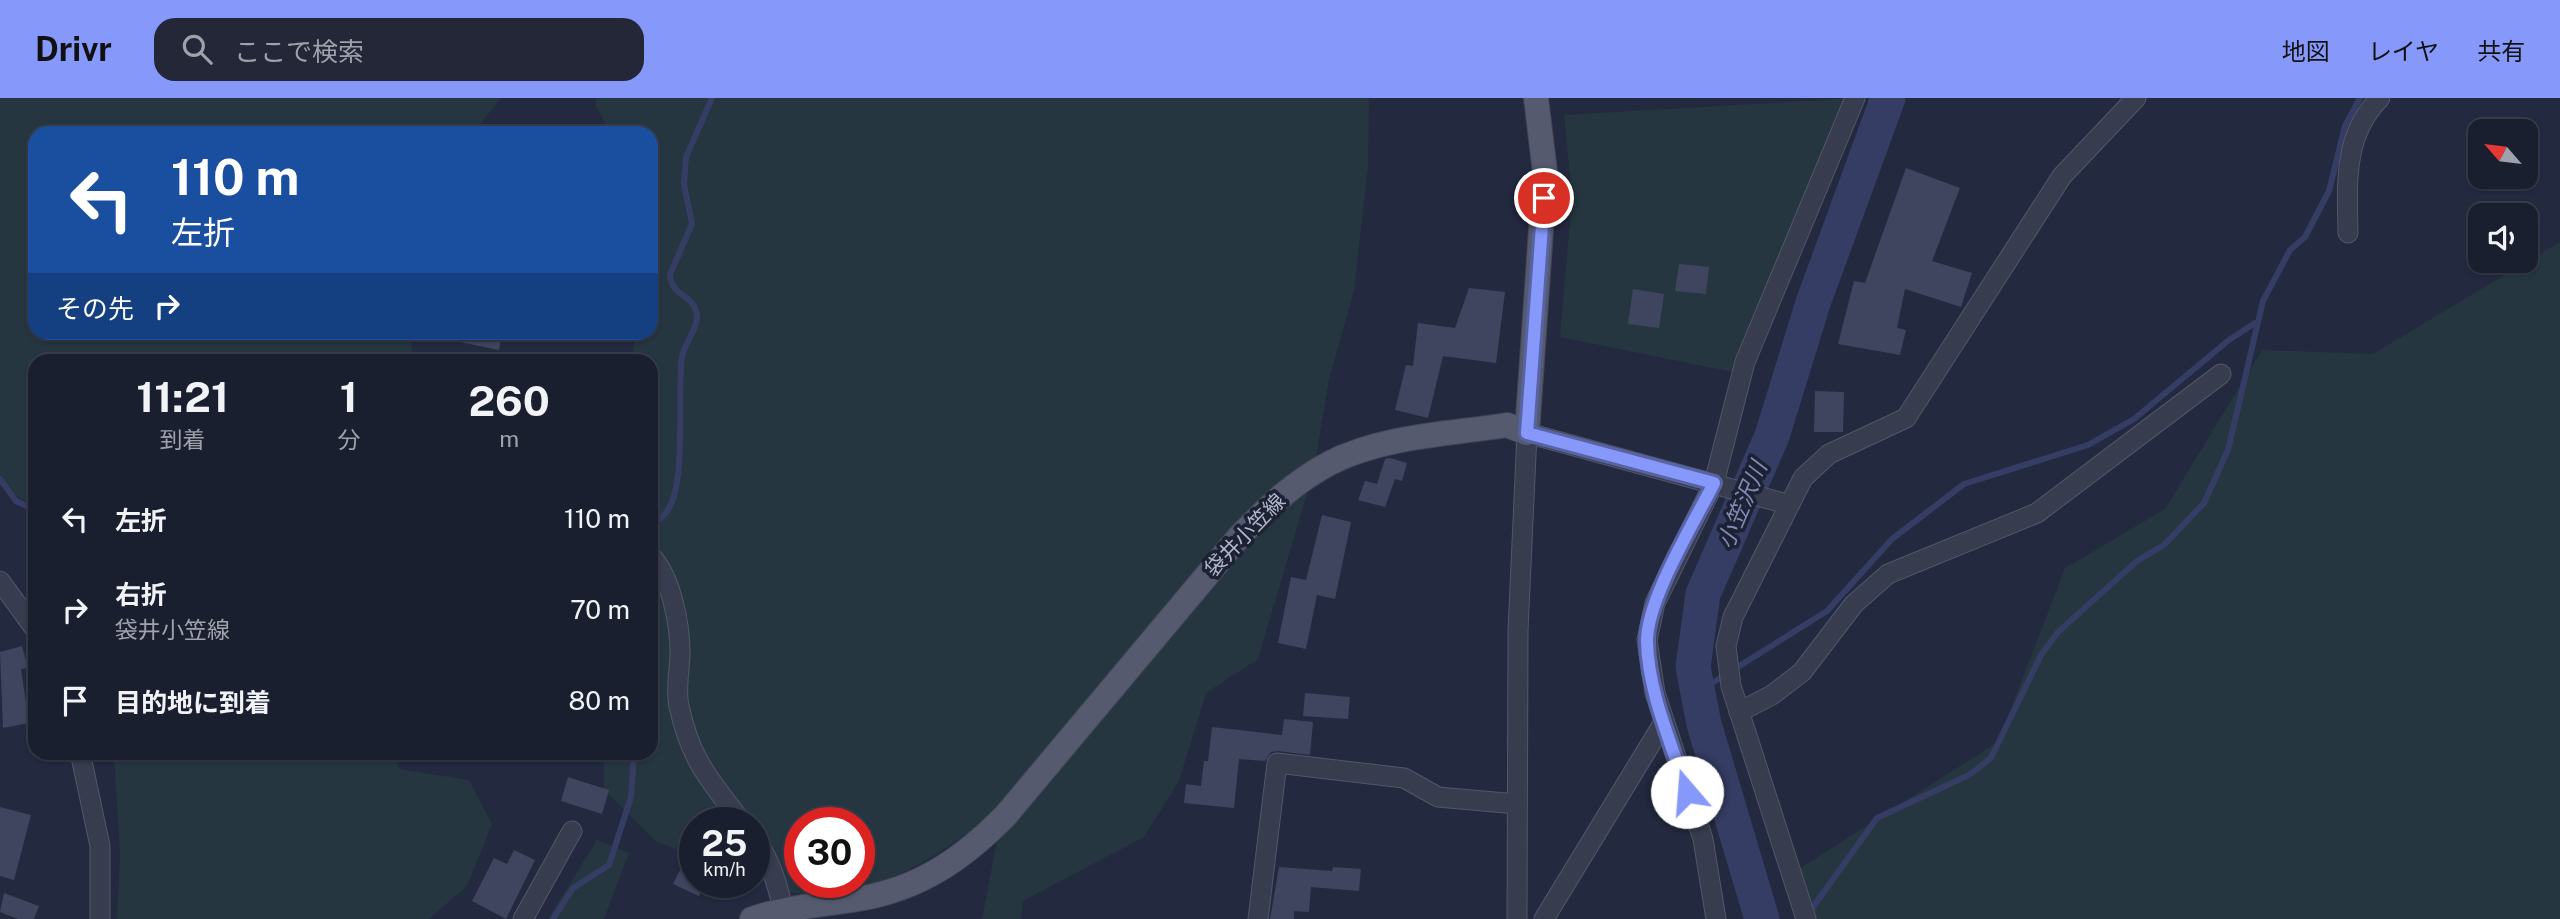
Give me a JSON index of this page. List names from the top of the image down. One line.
{"streets":{"main road":["袋井小笠線"]},"water":["小笠沢川"],"north":"top left","page":{"header":"Drivr","search":"ここで検索","nav":["地図","レイヤ","共有"],"turn":["110 m","左折"],"then":"その先","eta":["11:21","到着","1","分","260","m"],"list":[{"name":"左折","value":"110 m"},{"name":"右折","note":"袋井小笠線","value":"70 m"},{"name":"目的地に到着","value":"80 m"}],"speed":"25 km/h","limit":"30"}}
